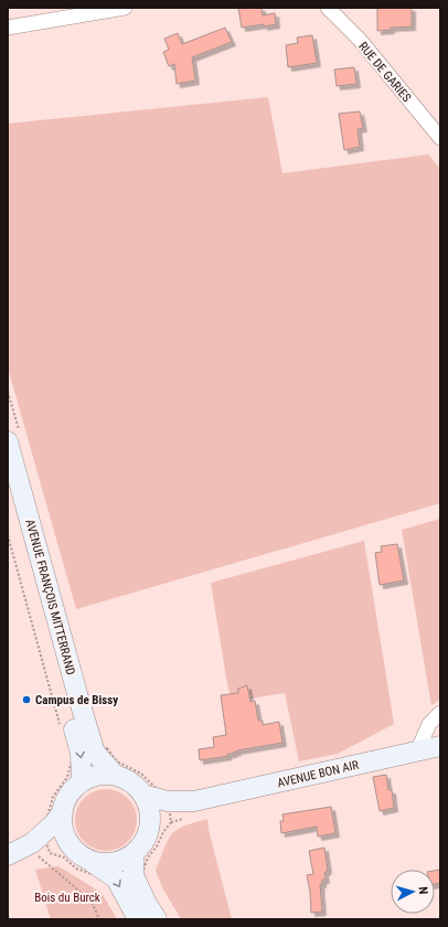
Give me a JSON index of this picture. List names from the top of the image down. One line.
{"streets":{"main road":["AVENUE FRANÇOIS MITTERRAND","AVENUE BON AIR"],"street":["RUE DE GARIES"]},"crossings":[["AVENUE FRANÇOIS MITTERRAND","AVENUE BON AIR"]],"parks":["Bois du Burck"],"places":["Campus de Bissy"],"north":"right"}
